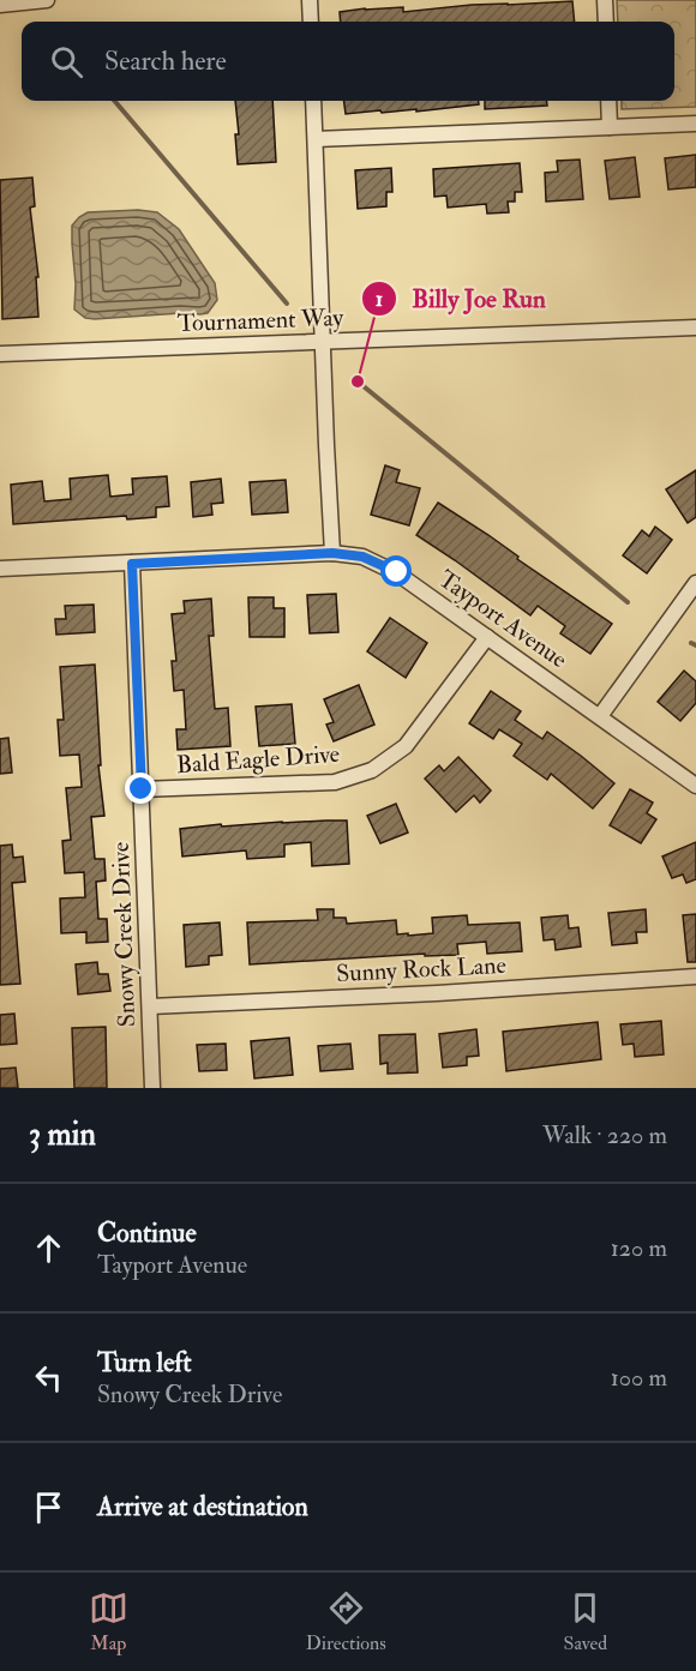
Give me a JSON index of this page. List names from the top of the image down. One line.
{"streets":{"street":["Tournament Way","Tayport Avenue","Bald Eagle Drive","Snowy Creek Drive","Sunny Rock Lane"]},"crossings":[["Tayport Avenue","Bald Eagle Drive"],["Tayport Avenue","Snowy Creek Drive"],["Bald Eagle Drive","Snowy Creek Drive"],["Snowy Creek Drive","Sunny Rock Lane"]],"places":["Billy Joe Run"],"page":{"search":"Search here","heading":["3 min","Walk · 220 m"],"list":[["Continue","Tayport Avenue","120 m"],["Turn left","Snowy Creek Drive","100 m"],"Arrive at destination"],"nav":["Map","Directions","Saved"]}}
